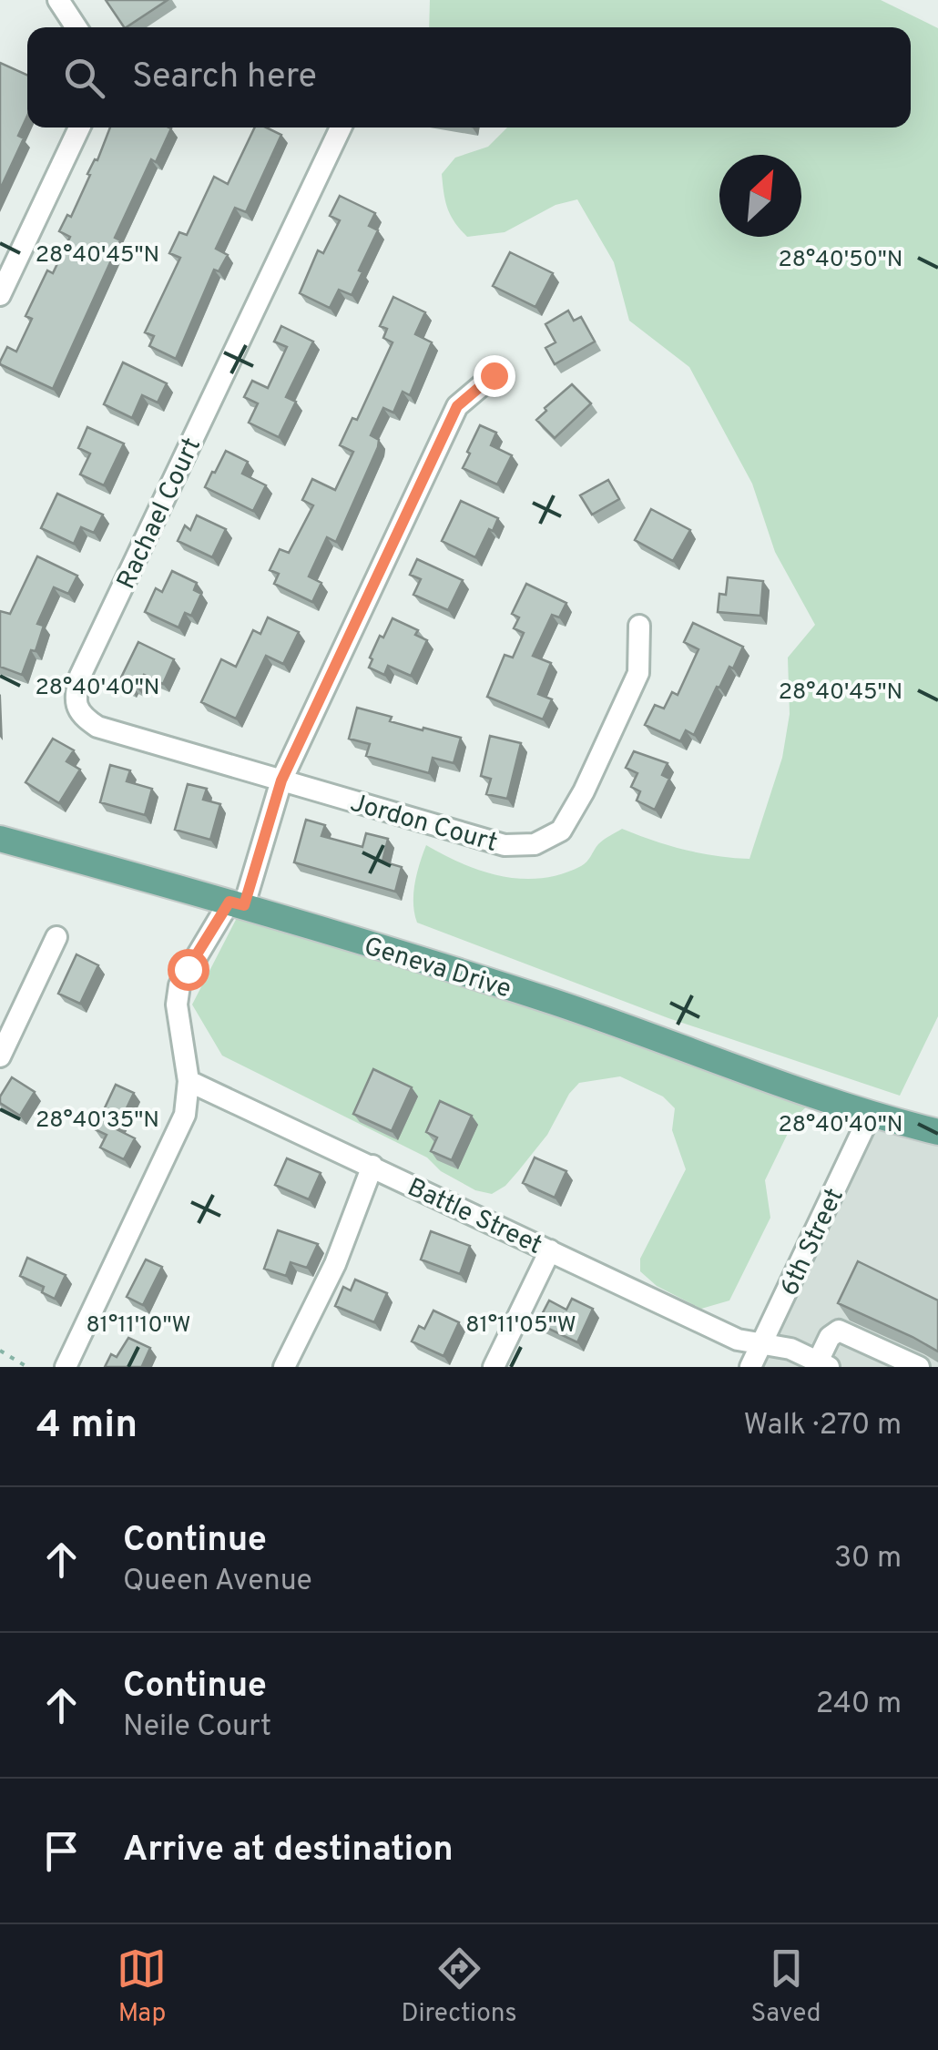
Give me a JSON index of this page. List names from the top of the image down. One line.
{"streets":{"main road":["Geneva Drive"],"street":["Rachael Court","Jordon Court","Battle Street","6th Street"]},"crossings":[["Rachael Court","Jordon Court"],["Geneva Drive","6th Street"],["Battle Street","6th Street"]],"north":"top right","page":{"search":"Search here","heading":["4 min","Walk · 270 m"],"list":[["Continue","Queen Avenue","30 m"],["Continue","Neile Court","240 m"],"Arrive at destination"],"nav":["Map","Directions","Saved"]},"coordinates":["28°40'45\"N","28°40'50\"N","28°40'40\"N","28°40'35\"N","81°11'10\"W","81°11'05\"W"]}
